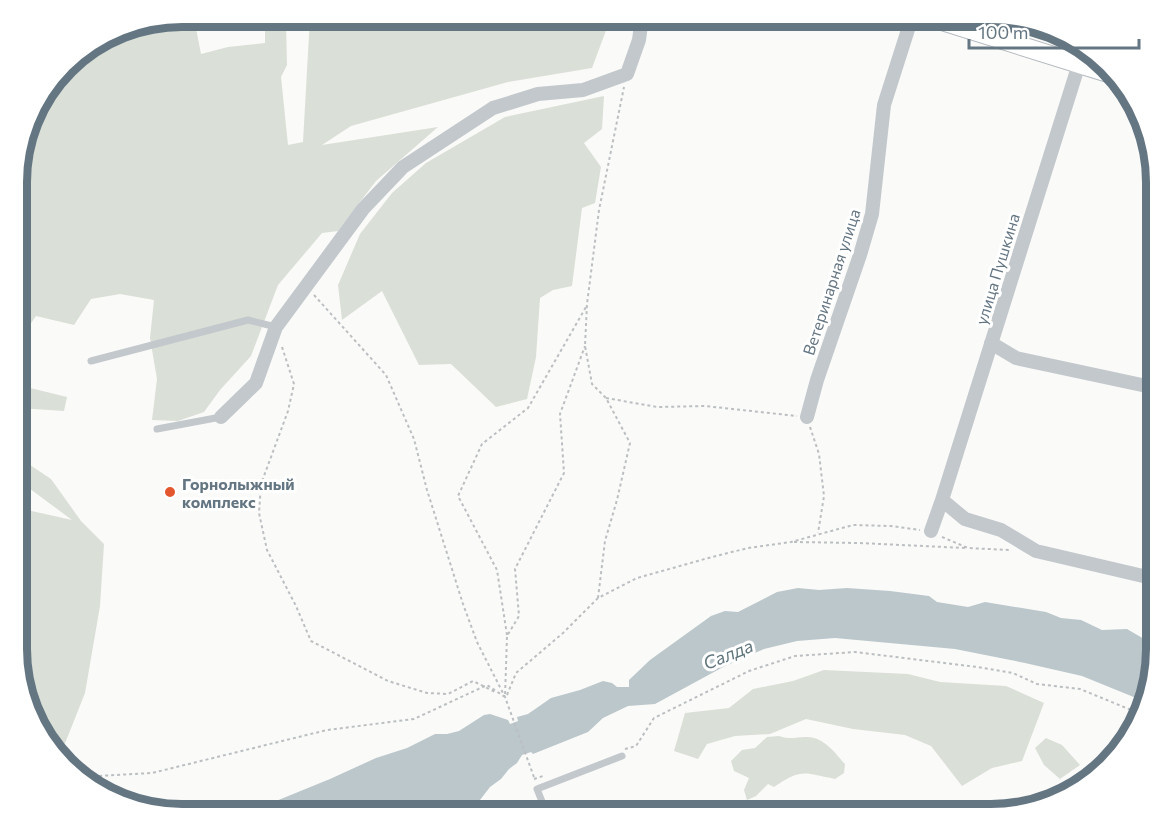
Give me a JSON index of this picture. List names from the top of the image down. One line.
{"streets":{"street":["улица Пушкина","Ветеринарная улица"]},"water":["Салда"],"places":["Горнолыжный комплекс"],"scale_bar":"100 m"}
